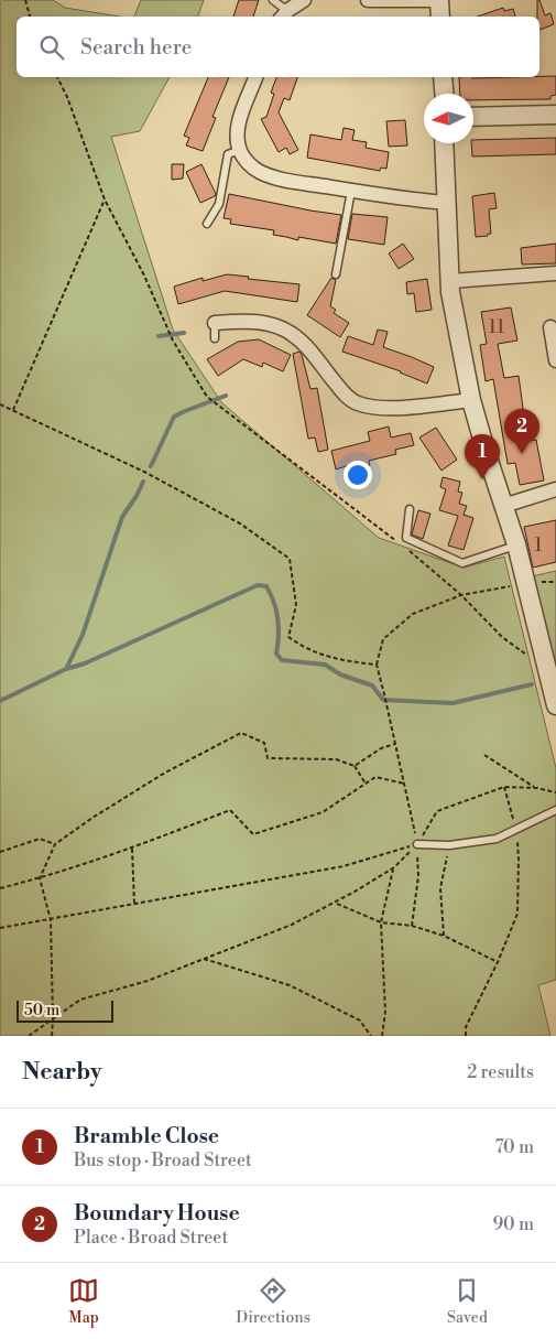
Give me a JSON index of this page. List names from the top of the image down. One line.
{"house_numbers":["11","1"],"scale_bar":"50 m","north":"left","page":{"search":"Search here","pins":["2","1"],"scale":"50 m","heading":["Nearby","2 results"],"list":[{"mark":"1","name":"Bramble Close","note":"Bus stop · Broad Street","value":"70 m"},{"mark":"2","name":"Boundary House","note":"Place · Broad Street","value":"90 m"}],"nav":["Map","Directions","Saved"]}}
